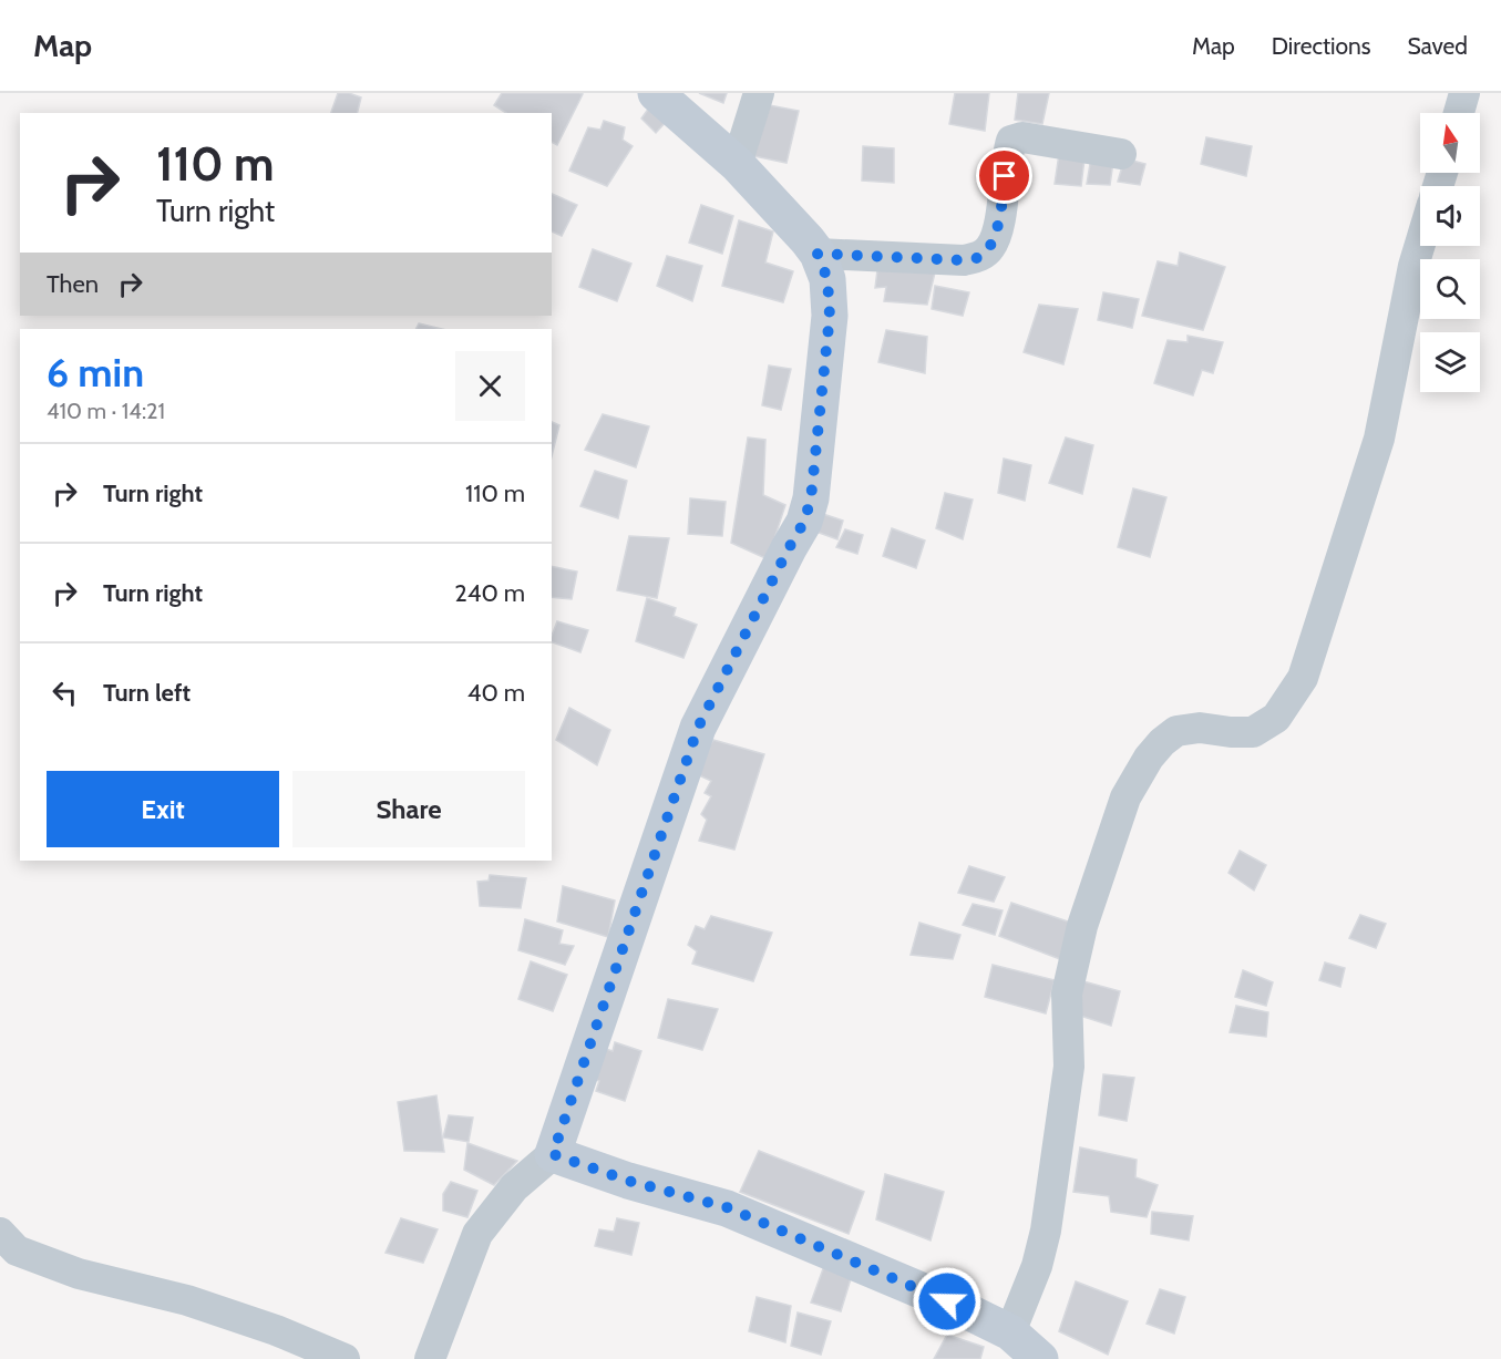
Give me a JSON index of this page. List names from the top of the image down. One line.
{"north":"top","page":{"header":"Map","nav":["Map","Directions","Saved"],"turn":["110 m","Turn right"],"then":"Then","heading":["6 min","410 m · 14:21"],"list":[{"name":"Turn right","value":"110 m"},{"name":"Turn right","value":"240 m"},{"name":"Turn left","value":"40 m"}],"buttons":["Exit","Share"]}}
